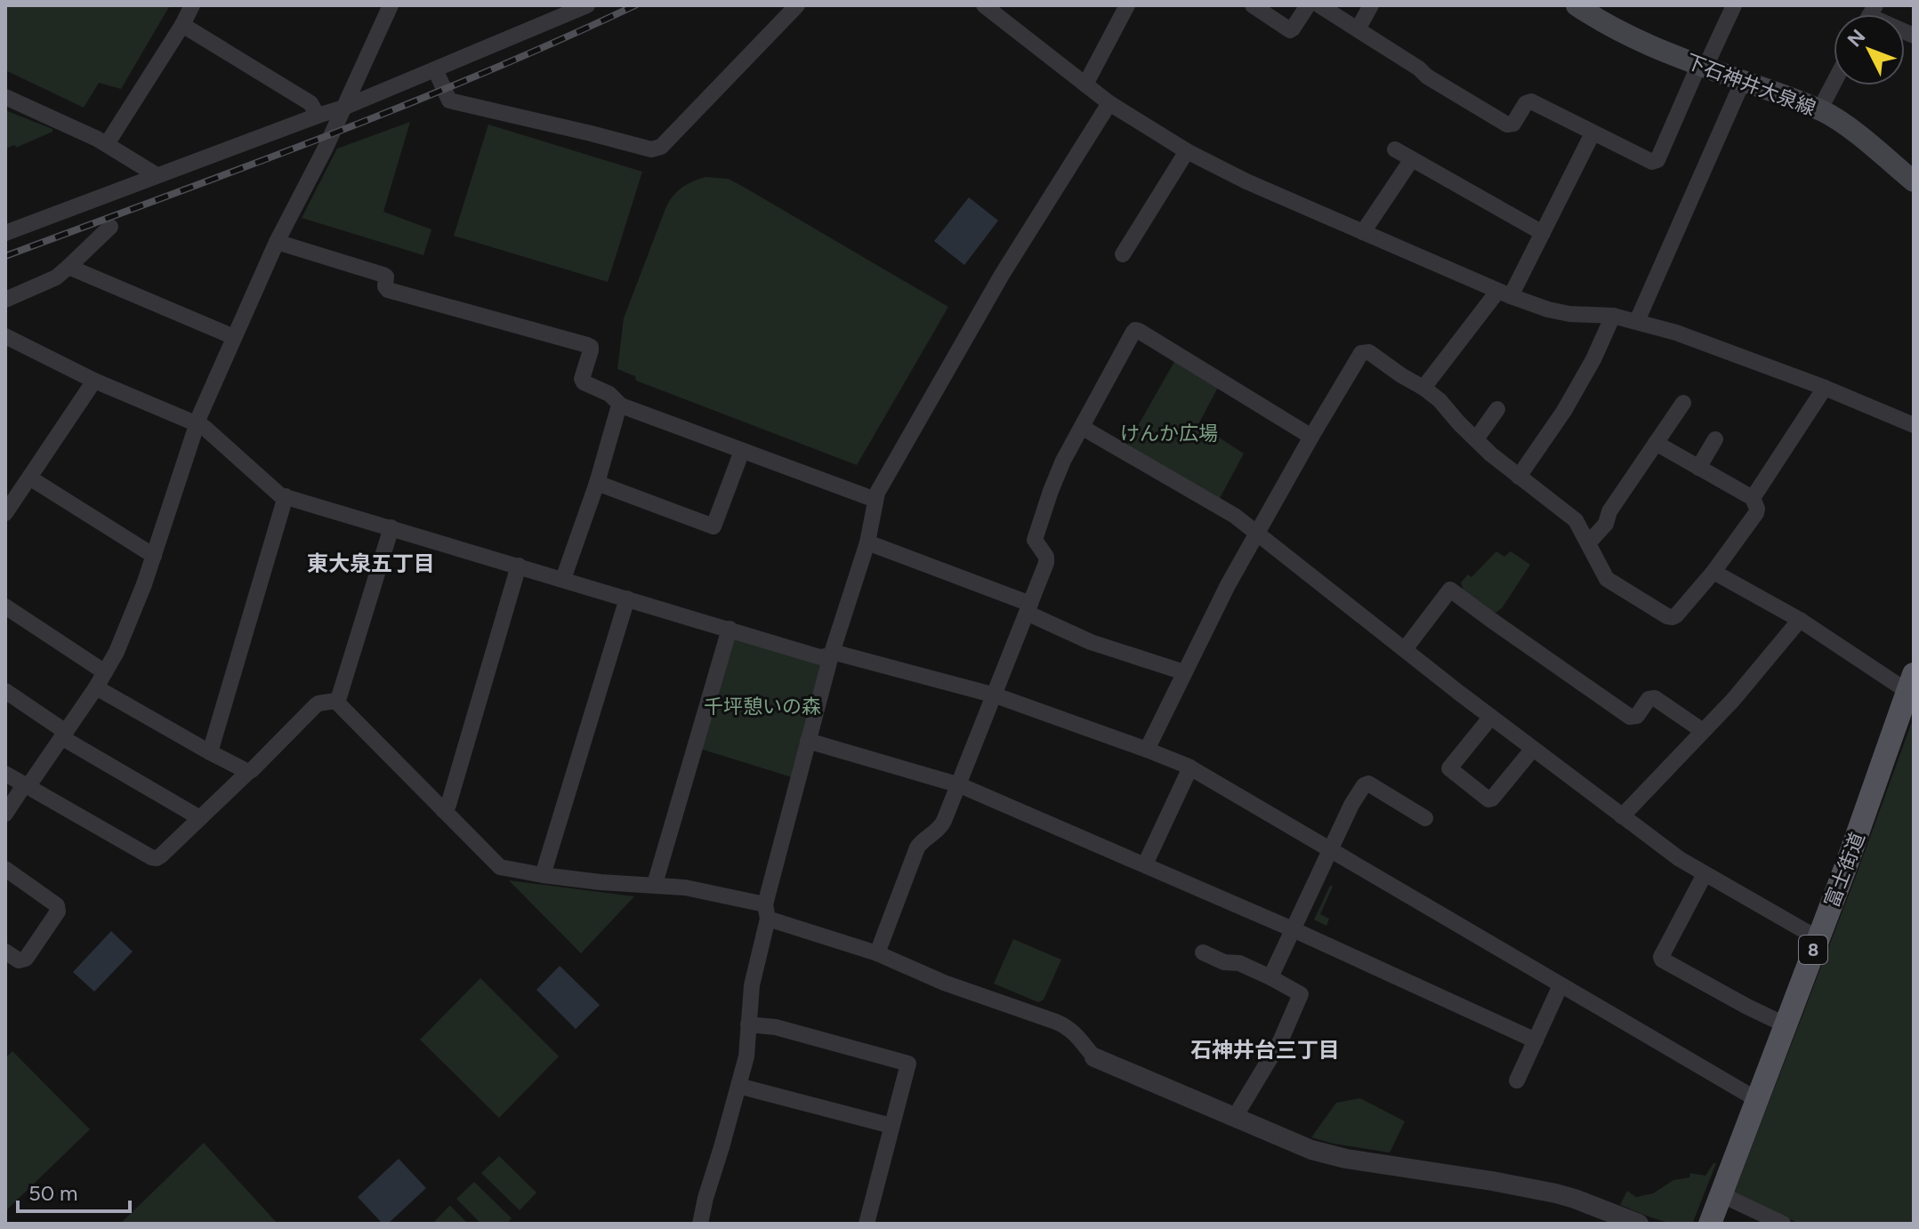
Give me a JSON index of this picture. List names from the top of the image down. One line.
{"streets":{"main road":["下石神井大泉線","富士街道","8"]},"districts":["東大泉五丁目","石神井台三丁目"],"parks":["けんか広場","千坪憩いの森"],"scale_bar":"50 m","north":"top left"}
